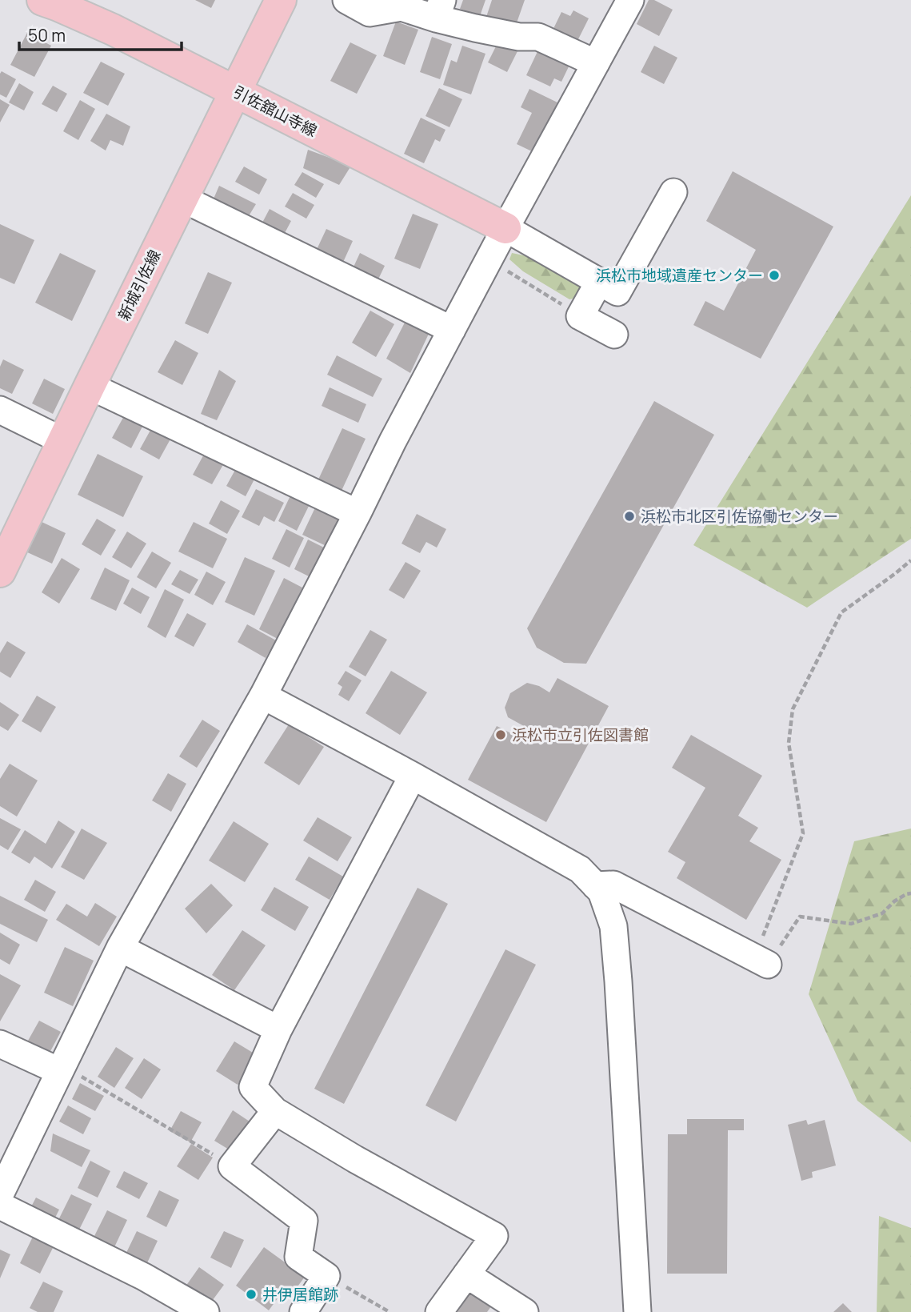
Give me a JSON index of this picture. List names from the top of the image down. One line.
{"streets":{"main road":["引佐舘山寺線","新城引佐線"]},"crossings":[["引佐舘山寺線","新城引佐線"]],"places":["浜松市地域遺産センター","浜松市北区引佐協働センター","浜松市立引佐図書館","井伊居館跡"],"scale_bar":"50 m"}
